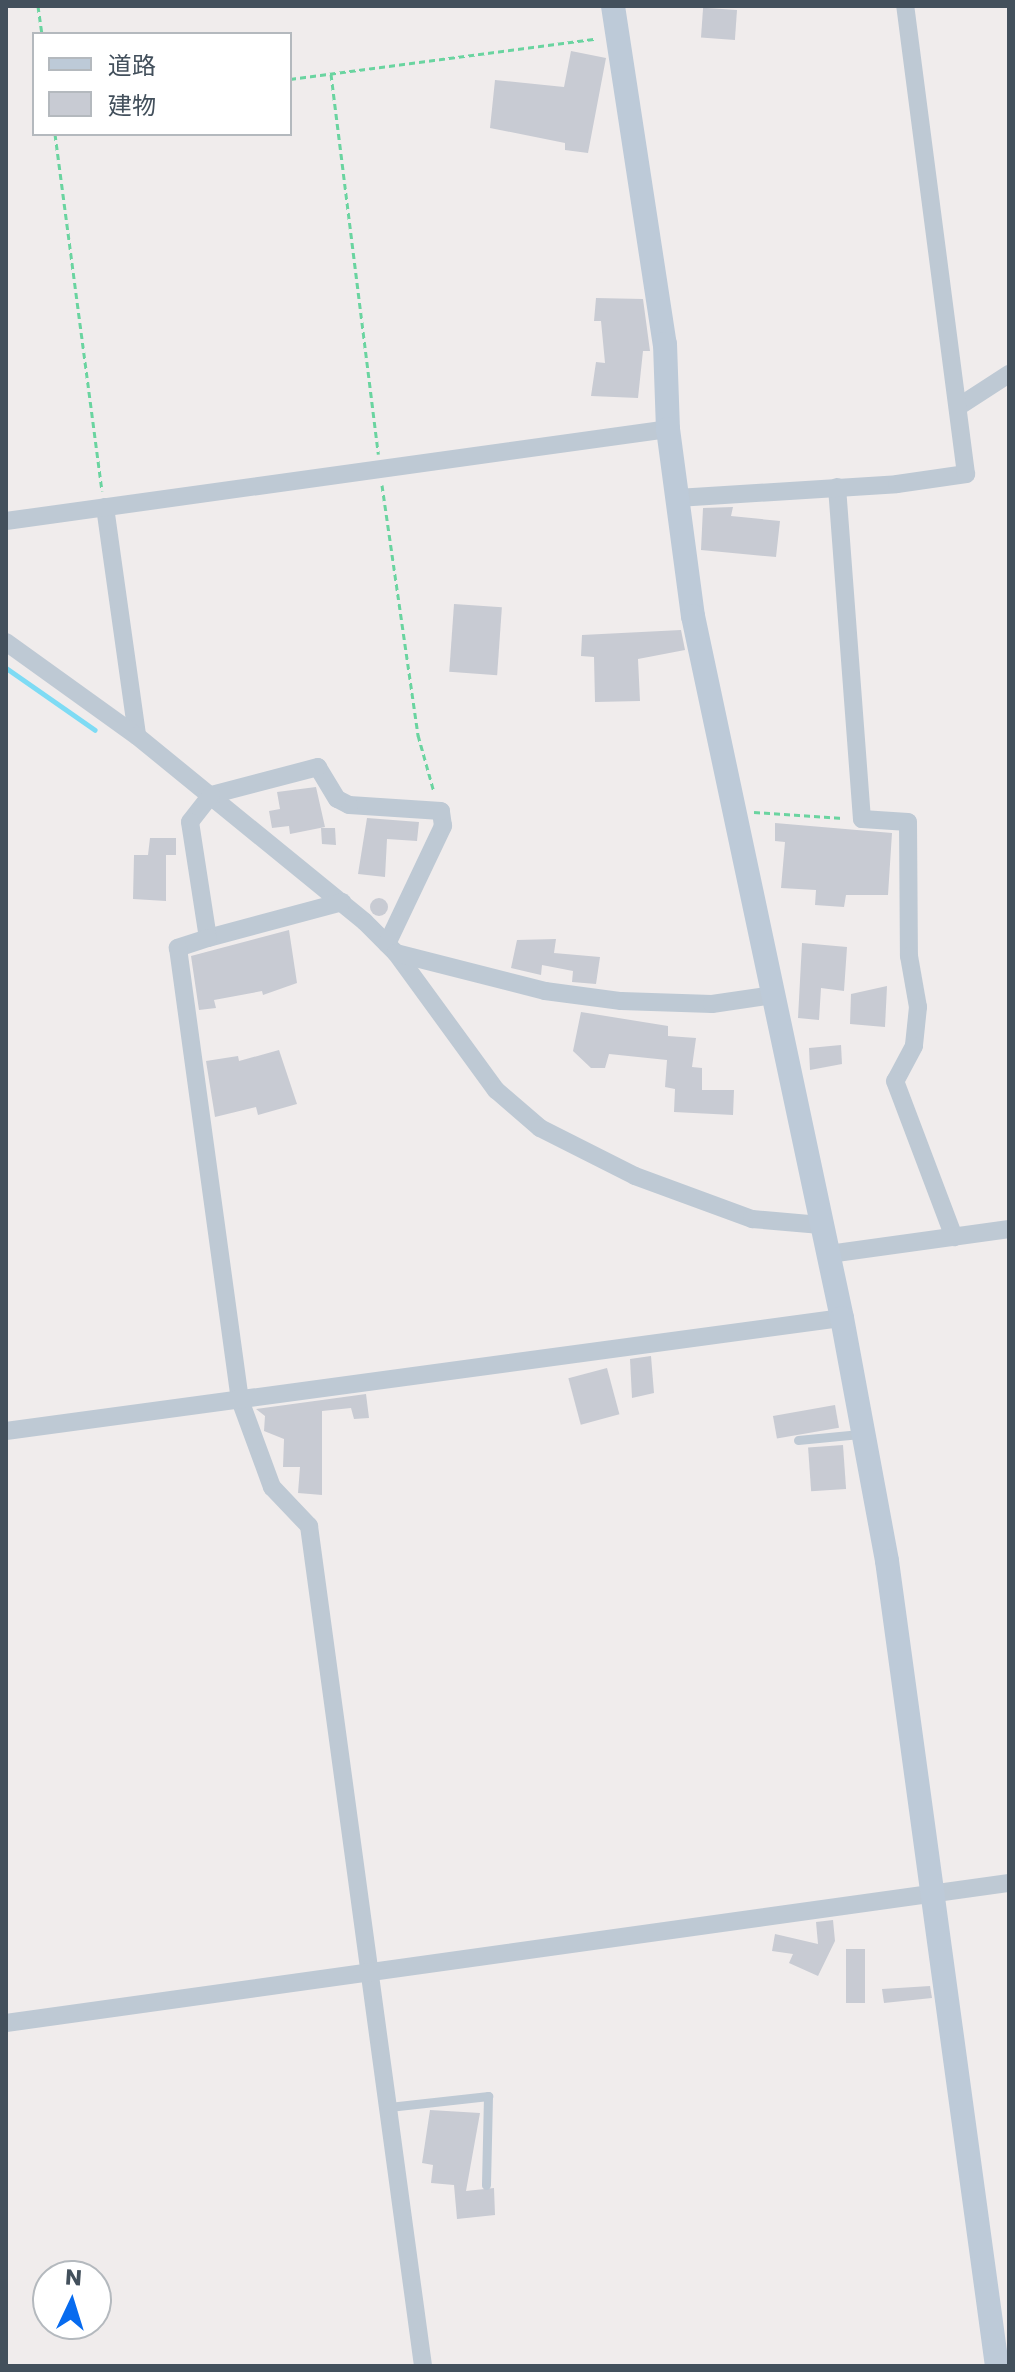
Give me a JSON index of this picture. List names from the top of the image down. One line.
{"legend":["道路","建物"],"north":"top"}
